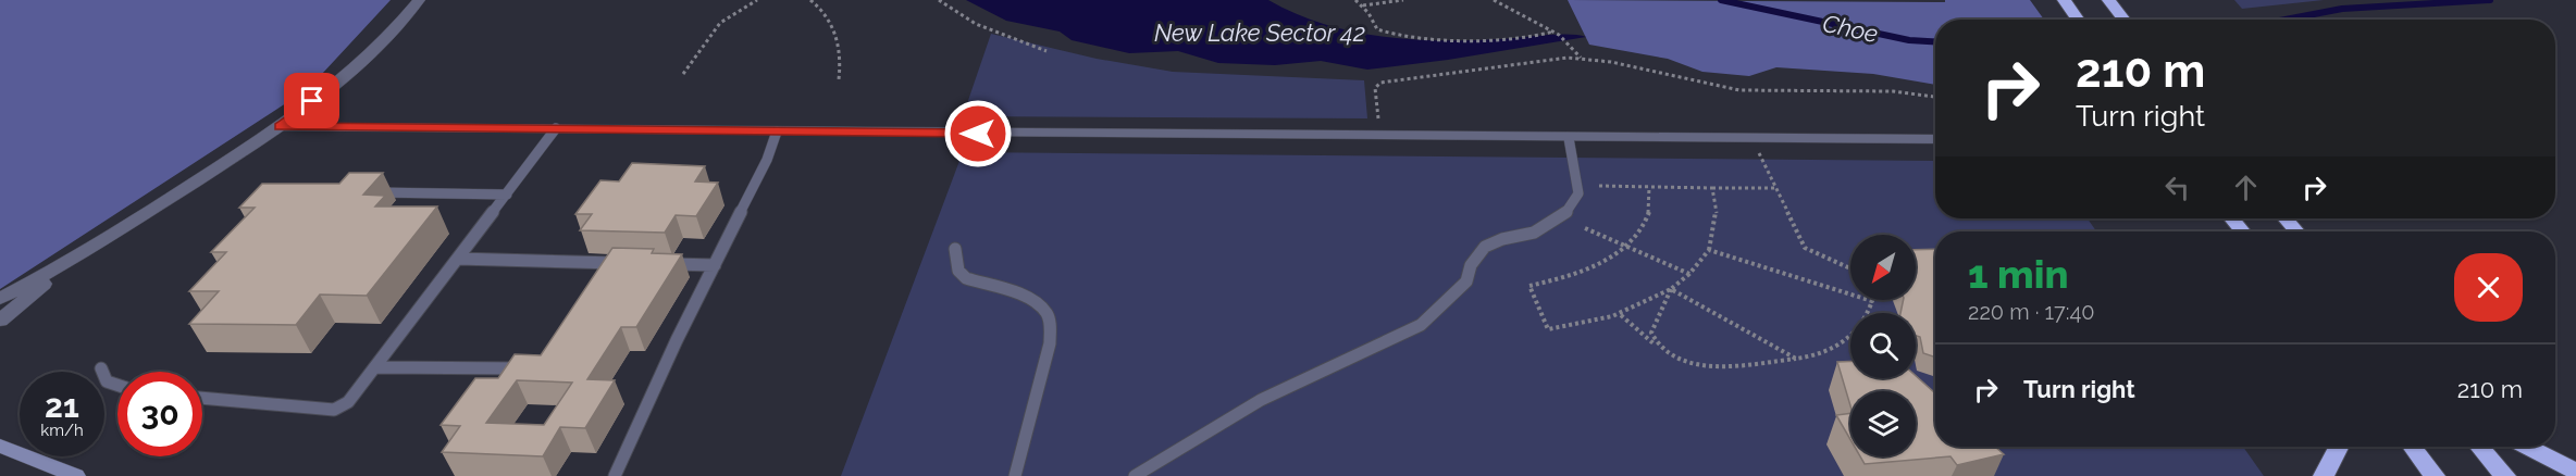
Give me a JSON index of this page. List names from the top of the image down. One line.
{"water":["Choe","New Lake Sector 42"],"north":"bottom left","page":{"turn":["210 m","Turn right"],"heading":["1 min","220 m · 17:40"],"list":[{"name":"Turn right","value":"210 m"}],"speed":"21 km/h","limit":"30"}}
